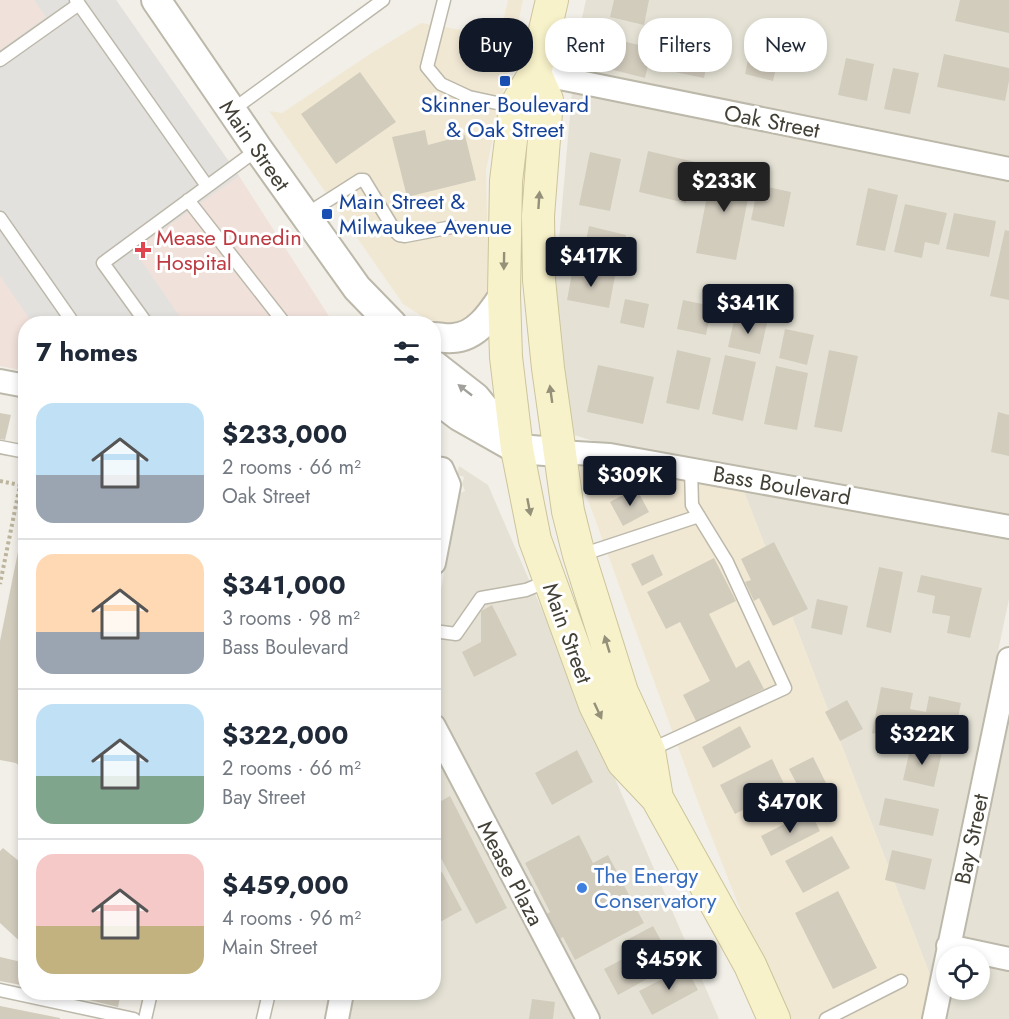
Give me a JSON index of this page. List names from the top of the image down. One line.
{"streets":{"main road":["Main Street"],"street":["Oak Street","Bass Boulevard","Bay Street","Mease Plaza"]},"crossings":[["Oak Street","Main Street"],["Main Street","Bass Boulevard"]],"places":{"transit":["Skinner Boulevard & Oak Street","Main Street & Milwaukee Avenue"],"health":["Mease Dunedin Hospital"],"other":["The Energy Conservatory"]},"page":{"chip":["Buy","Rent","Filters","New"],"price":["$233K","$417K","$341K","$309K","$322K","$470K","$459K"],"heading":"7 homes","list":[{"name":"$233,000","note":"2 rooms · 66 m² · Oak Street"},{"name":"$341,000","note":"3 rooms · 98 m² · Bass Boulevard"},{"name":"$322,000","note":"2 rooms · 66 m² · Bay Street"},{"name":"$459,000","note":"4 rooms · 96 m² · Main Street"}]}}
